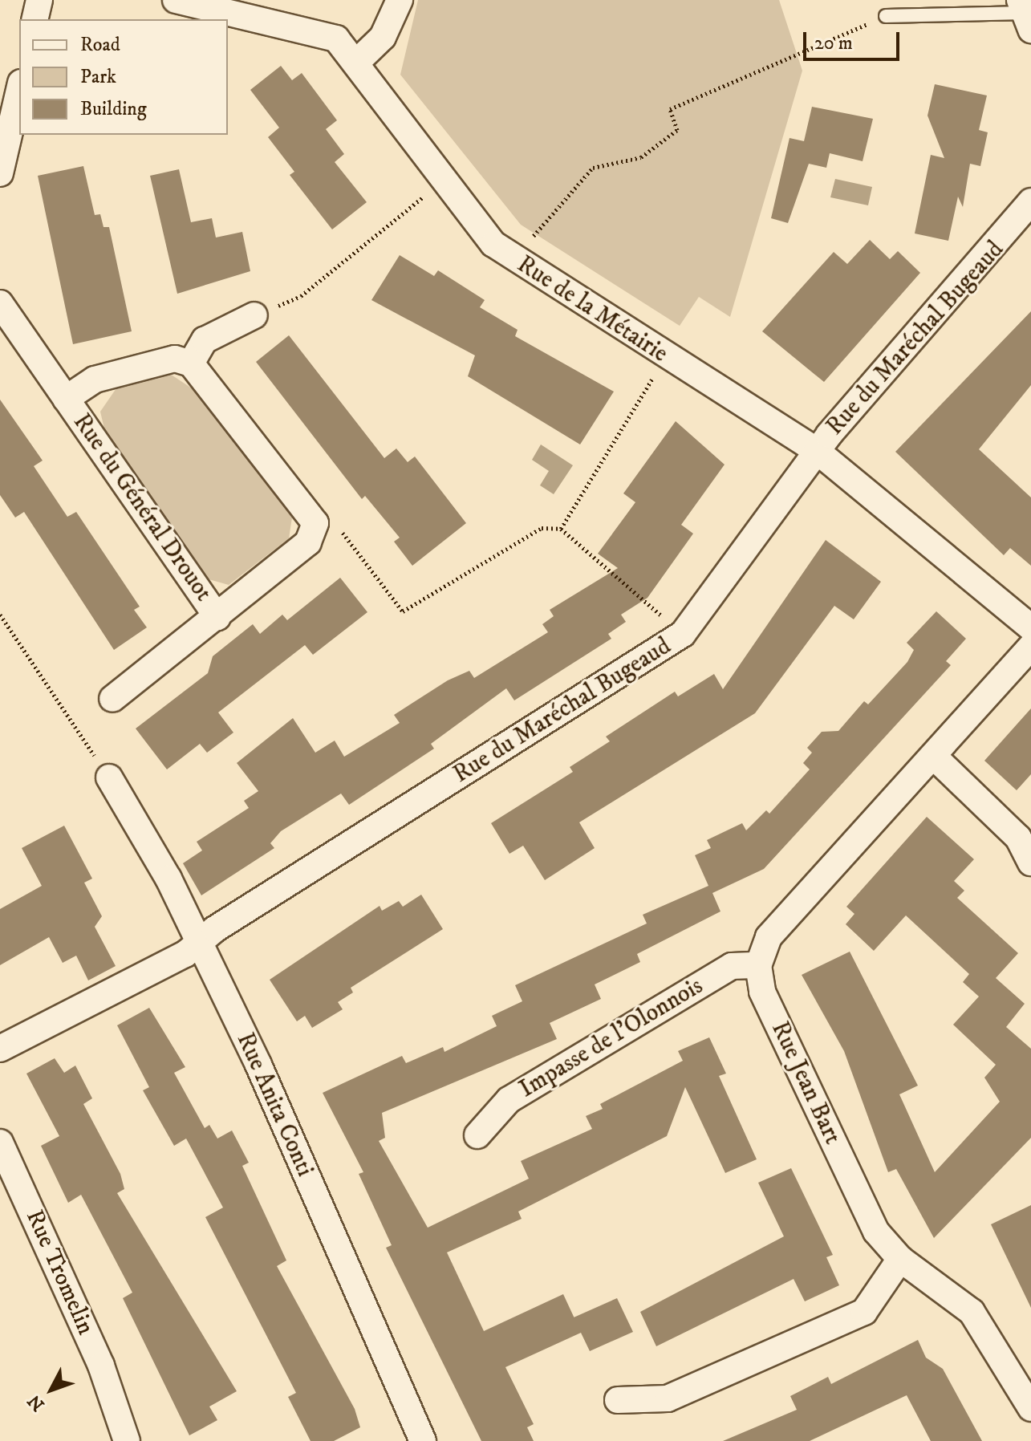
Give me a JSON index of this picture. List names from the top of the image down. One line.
{"streets":{"street":["Rue de la Métairie","Rue du Maréchal Bugeaud","Rue du Général Drouot","Impasse de l'Olonnois","Rue Jean Bart","Rue Anita Conti","Rue Tromelin"]},"crossings":[["Rue de la Métairie","Rue du Maréchal Bugeaud"],["Rue du Maréchal Bugeaud","Rue Anita Conti"],["Impasse de l'Olonnois","Rue Jean Bart"]],"legend":["Road","Park","Building"],"scale_bar":"20 m","north":"bottom left"}
